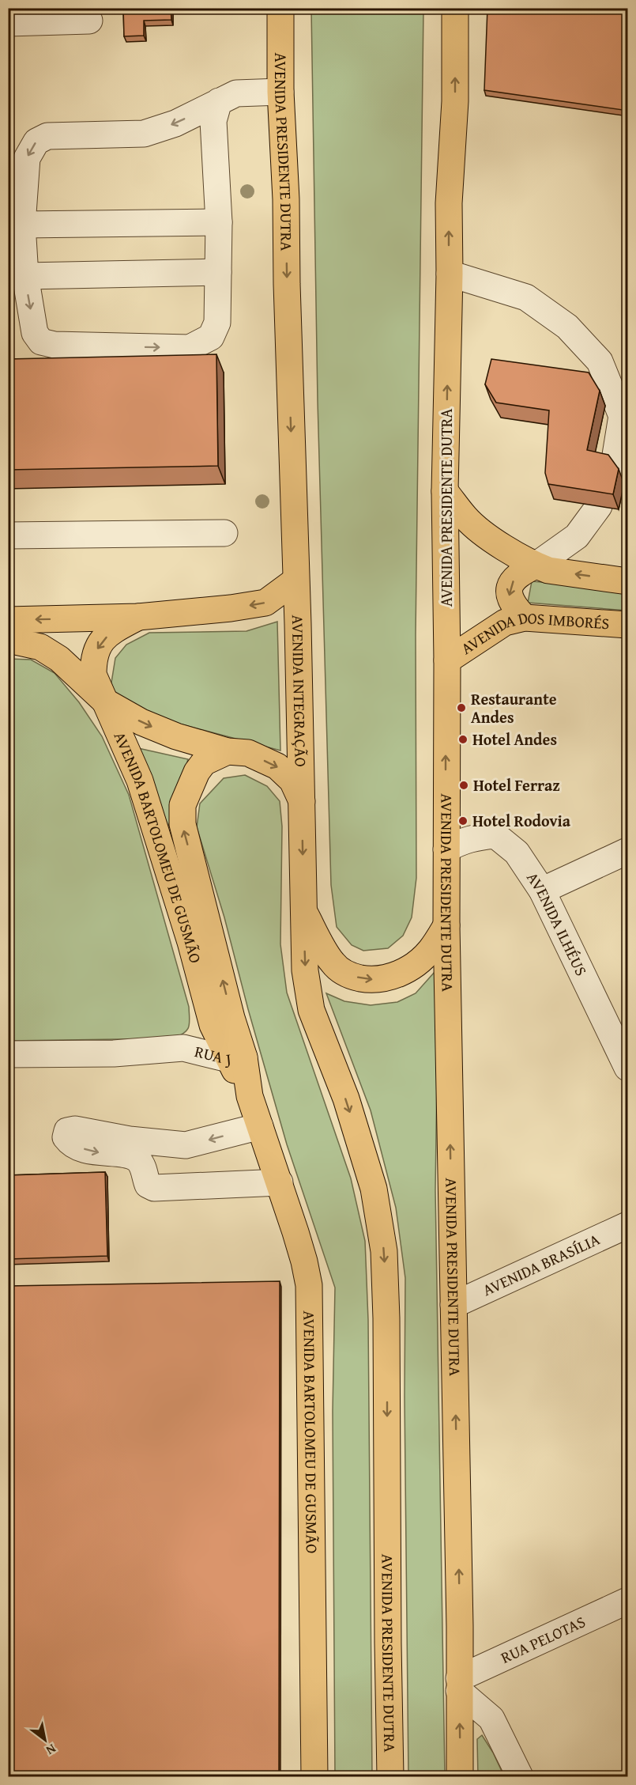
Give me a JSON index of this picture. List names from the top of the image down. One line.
{"streets":{"main road":["AVENIDA PRESIDENTE DUTRA","AVENIDA DOS IMBORÉS","AVENIDA INTEGRAÇÃO","AVENIDA BARTOLOMEU DE GUSMÃO"],"street":["AVENIDA ILHÉUS","RUA J","AVENIDA BRASÍLIA","RUA PELOTAS"]},"crossings":[["AVENIDA PRESIDENTE DUTRA","AVENIDA DOS IMBORÉS"],["AVENIDA PRESIDENTE DUTRA","AVENIDA INTEGRAÇÃO"],["AVENIDA PRESIDENTE DUTRA","AVENIDA ILHÉUS"],["AVENIDA PRESIDENTE DUTRA","AVENIDA BRASÍLIA"],["AVENIDA PRESIDENTE DUTRA","RUA PELOTAS"],["AVENIDA BARTOLOMEU DE GUSMÃO","RUA J"]],"places":["Restaurante Andes","Hotel Andes","Hotel Ferraz","Hotel Rodovia"],"north":"bottom right"}
